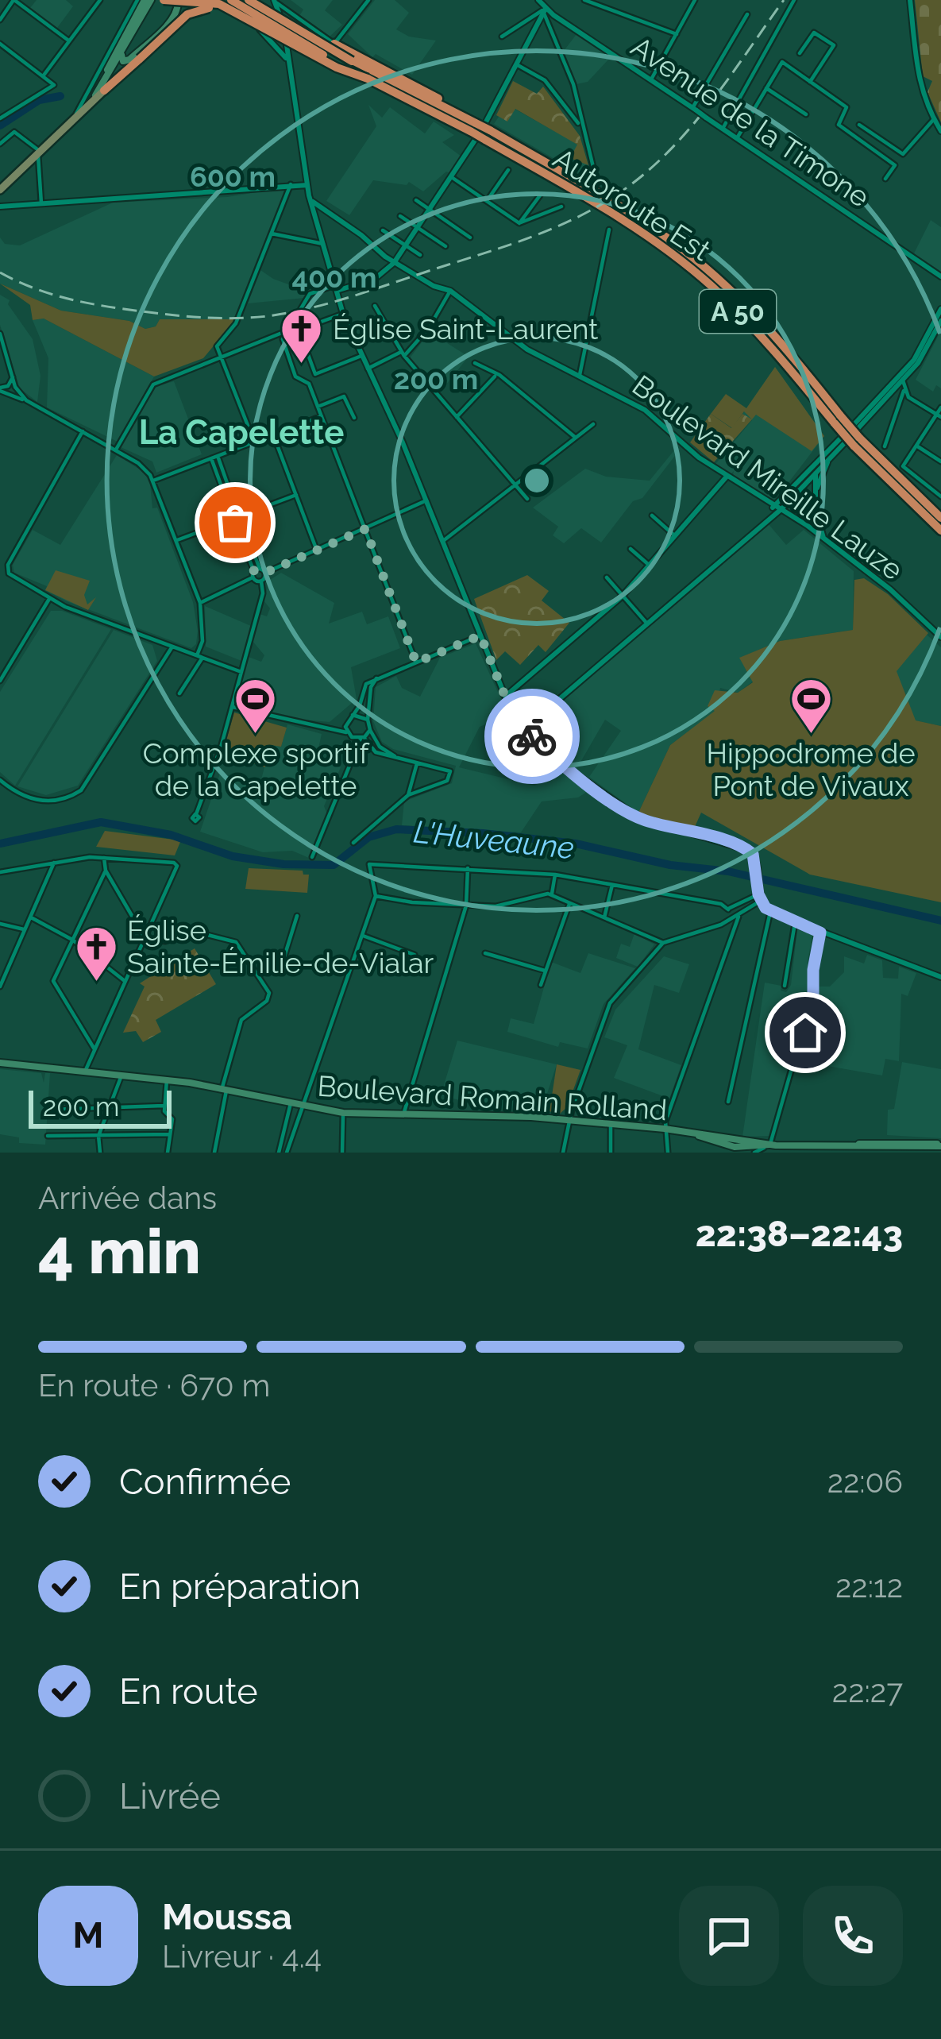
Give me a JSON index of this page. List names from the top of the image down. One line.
{"streets":{"highway":["Autoroute Est","A 50"],"main road":["Boulevard Romain Rolland"],"street":["Avenue de la Timone","Boulevard Mireille Lauze"]},"districts":["La Capelette"],"water":["L'Huveaune"],"places":{"church":["Église Saint-Laurent","Église Sainte-Émilie-de-Vialar"],"sports":["Complexe sportif de la Capelette","Hippodrome de Pont de Vivaux"]},"scale_bar":"200 m","page":{"scale":"200 m","heading":["4 min","Arrivée dans","22:38–22:43"],"panel":["Moussa","Livreur · 4.4"],"bar":"En route · 670 m","list":[["Confirmée","22:06"],["En préparation","22:12"],["En route","22:27"],"Livrée"],"round":"M"},"rings":["600 m","400 m","200 m"]}
